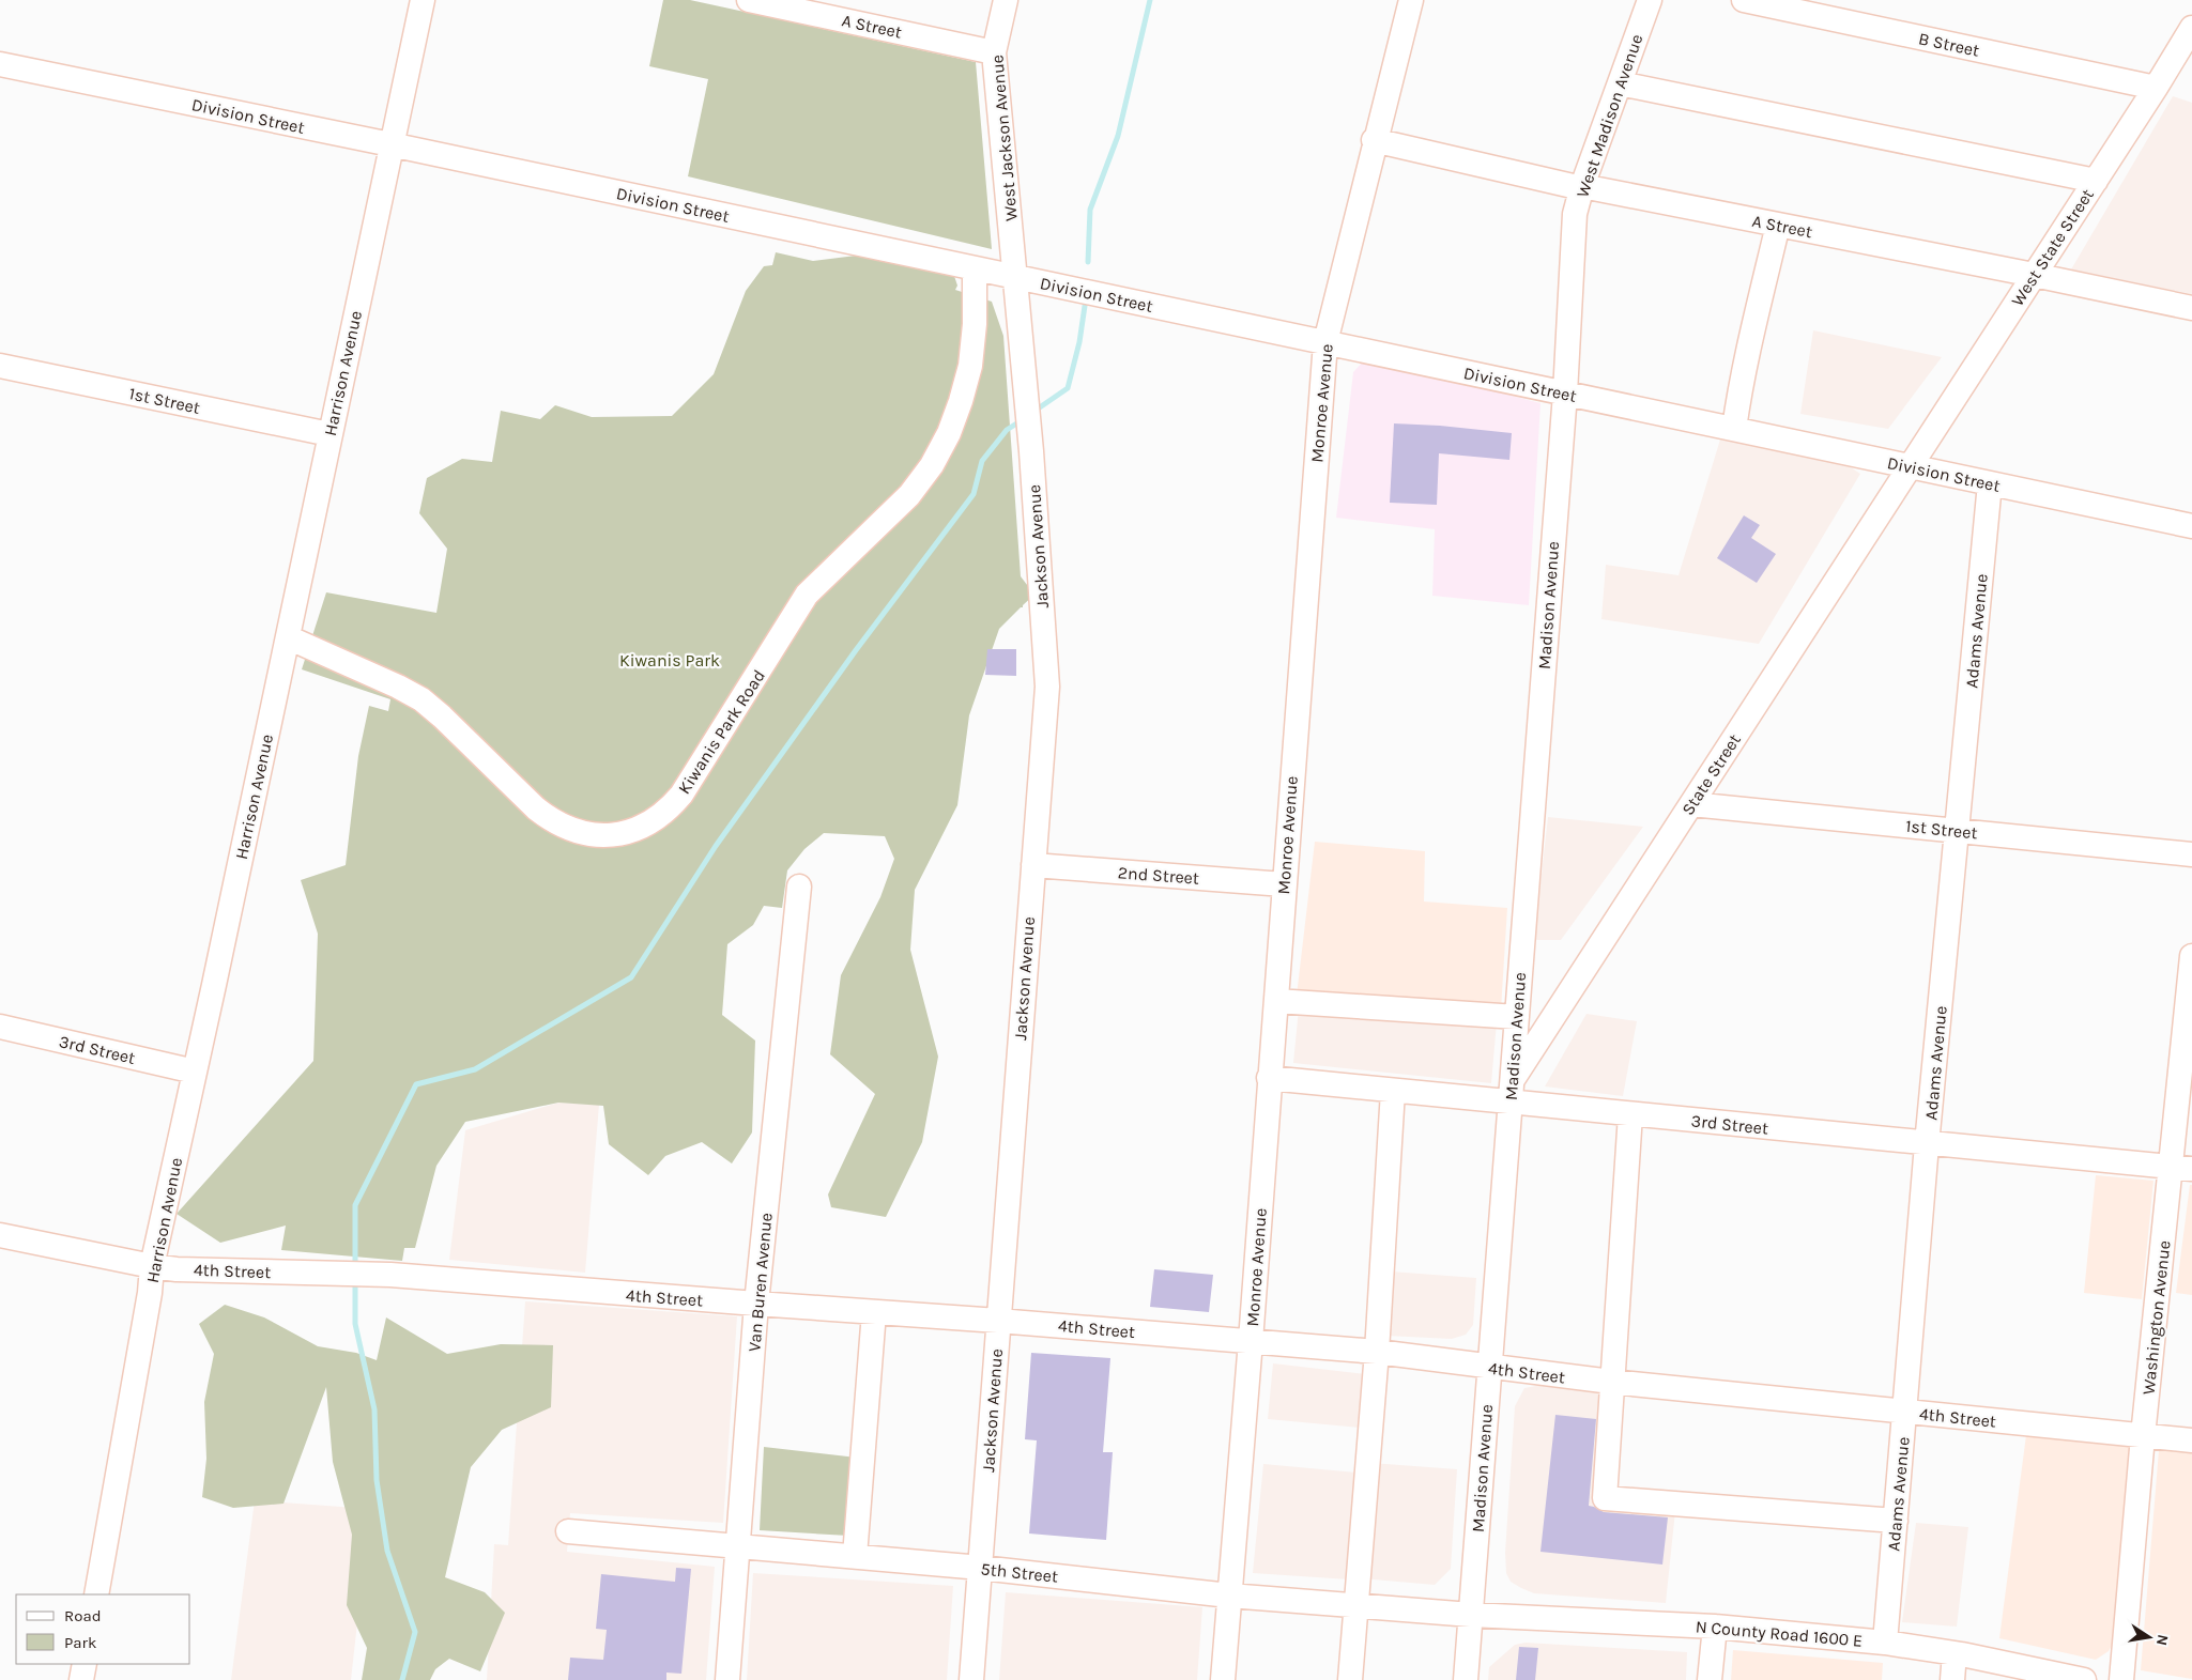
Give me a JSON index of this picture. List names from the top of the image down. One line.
{"streets":{"street":["A Street","B Street","Division Street","West Madison Avenue","West Jackson Avenue","West State Street","Harrison Avenue","1st Street","Monroe Avenue","Jackson Avenue","Madison Avenue","Adams Avenue","Kiwanis Park Road","State Street","2nd Street","3rd Street","4th Street","Van Buren Avenue","Washington Avenue","5th Street","N County Road 1600 E"]},"crossings":[["A Street","West Madison Avenue"],["A Street","West Jackson Avenue"],["A Street","West State Street"],["A Street","Monroe Avenue"],["B Street","West State Street"],["Division Street","West Madison Avenue"],["Division Street","West Jackson Avenue"],["Division Street","West State Street"],["Division Street","Harrison Avenue"],["Division Street","Monroe Avenue"],["Division Street","Jackson Avenue"],["Division Street","Madison Avenue"],["Division Street","Adams Avenue"],["Division Street","Kiwanis Park Road"],["Division Street","State Street"],["West Madison Avenue","Madison Avenue"],["West Jackson Avenue","Jackson Avenue"],["West State Street","State Street"],["Harrison Avenue","1st Street"],["Harrison Avenue","Kiwanis Park Road"],["Harrison Avenue","3rd Street"],["Harrison Avenue","4th Street"],["1st Street","Adams Avenue"],["1st Street","State Street"],["Monroe Avenue","2nd Street"],["Monroe Avenue","3rd Street"],["Monroe Avenue","4th Street"],["Monroe Avenue","5th Street"],["Jackson Avenue","2nd Street"],["Jackson Avenue","4th Street"],["Jackson Avenue","5th Street"],["Madison Avenue","State Street"],["Madison Avenue","3rd Street"],["Madison Avenue","4th Street"],["Madison Avenue","5th Street"],["Madison Avenue","N County Road 1600 E"],["Adams Avenue","3rd Street"],["Adams Avenue","4th Street"],["Adams Avenue","N County Road 1600 E"],["State Street","3rd Street"],["3rd Street","Washington Avenue"],["4th Street","Van Buren Avenue"],["4th Street","Washington Avenue"],["Van Buren Avenue","5th Street"],["5th Street","N County Road 1600 E"]],"parks":["Kiwanis Park"],"legend":["Road","Park"],"north":"right"}
